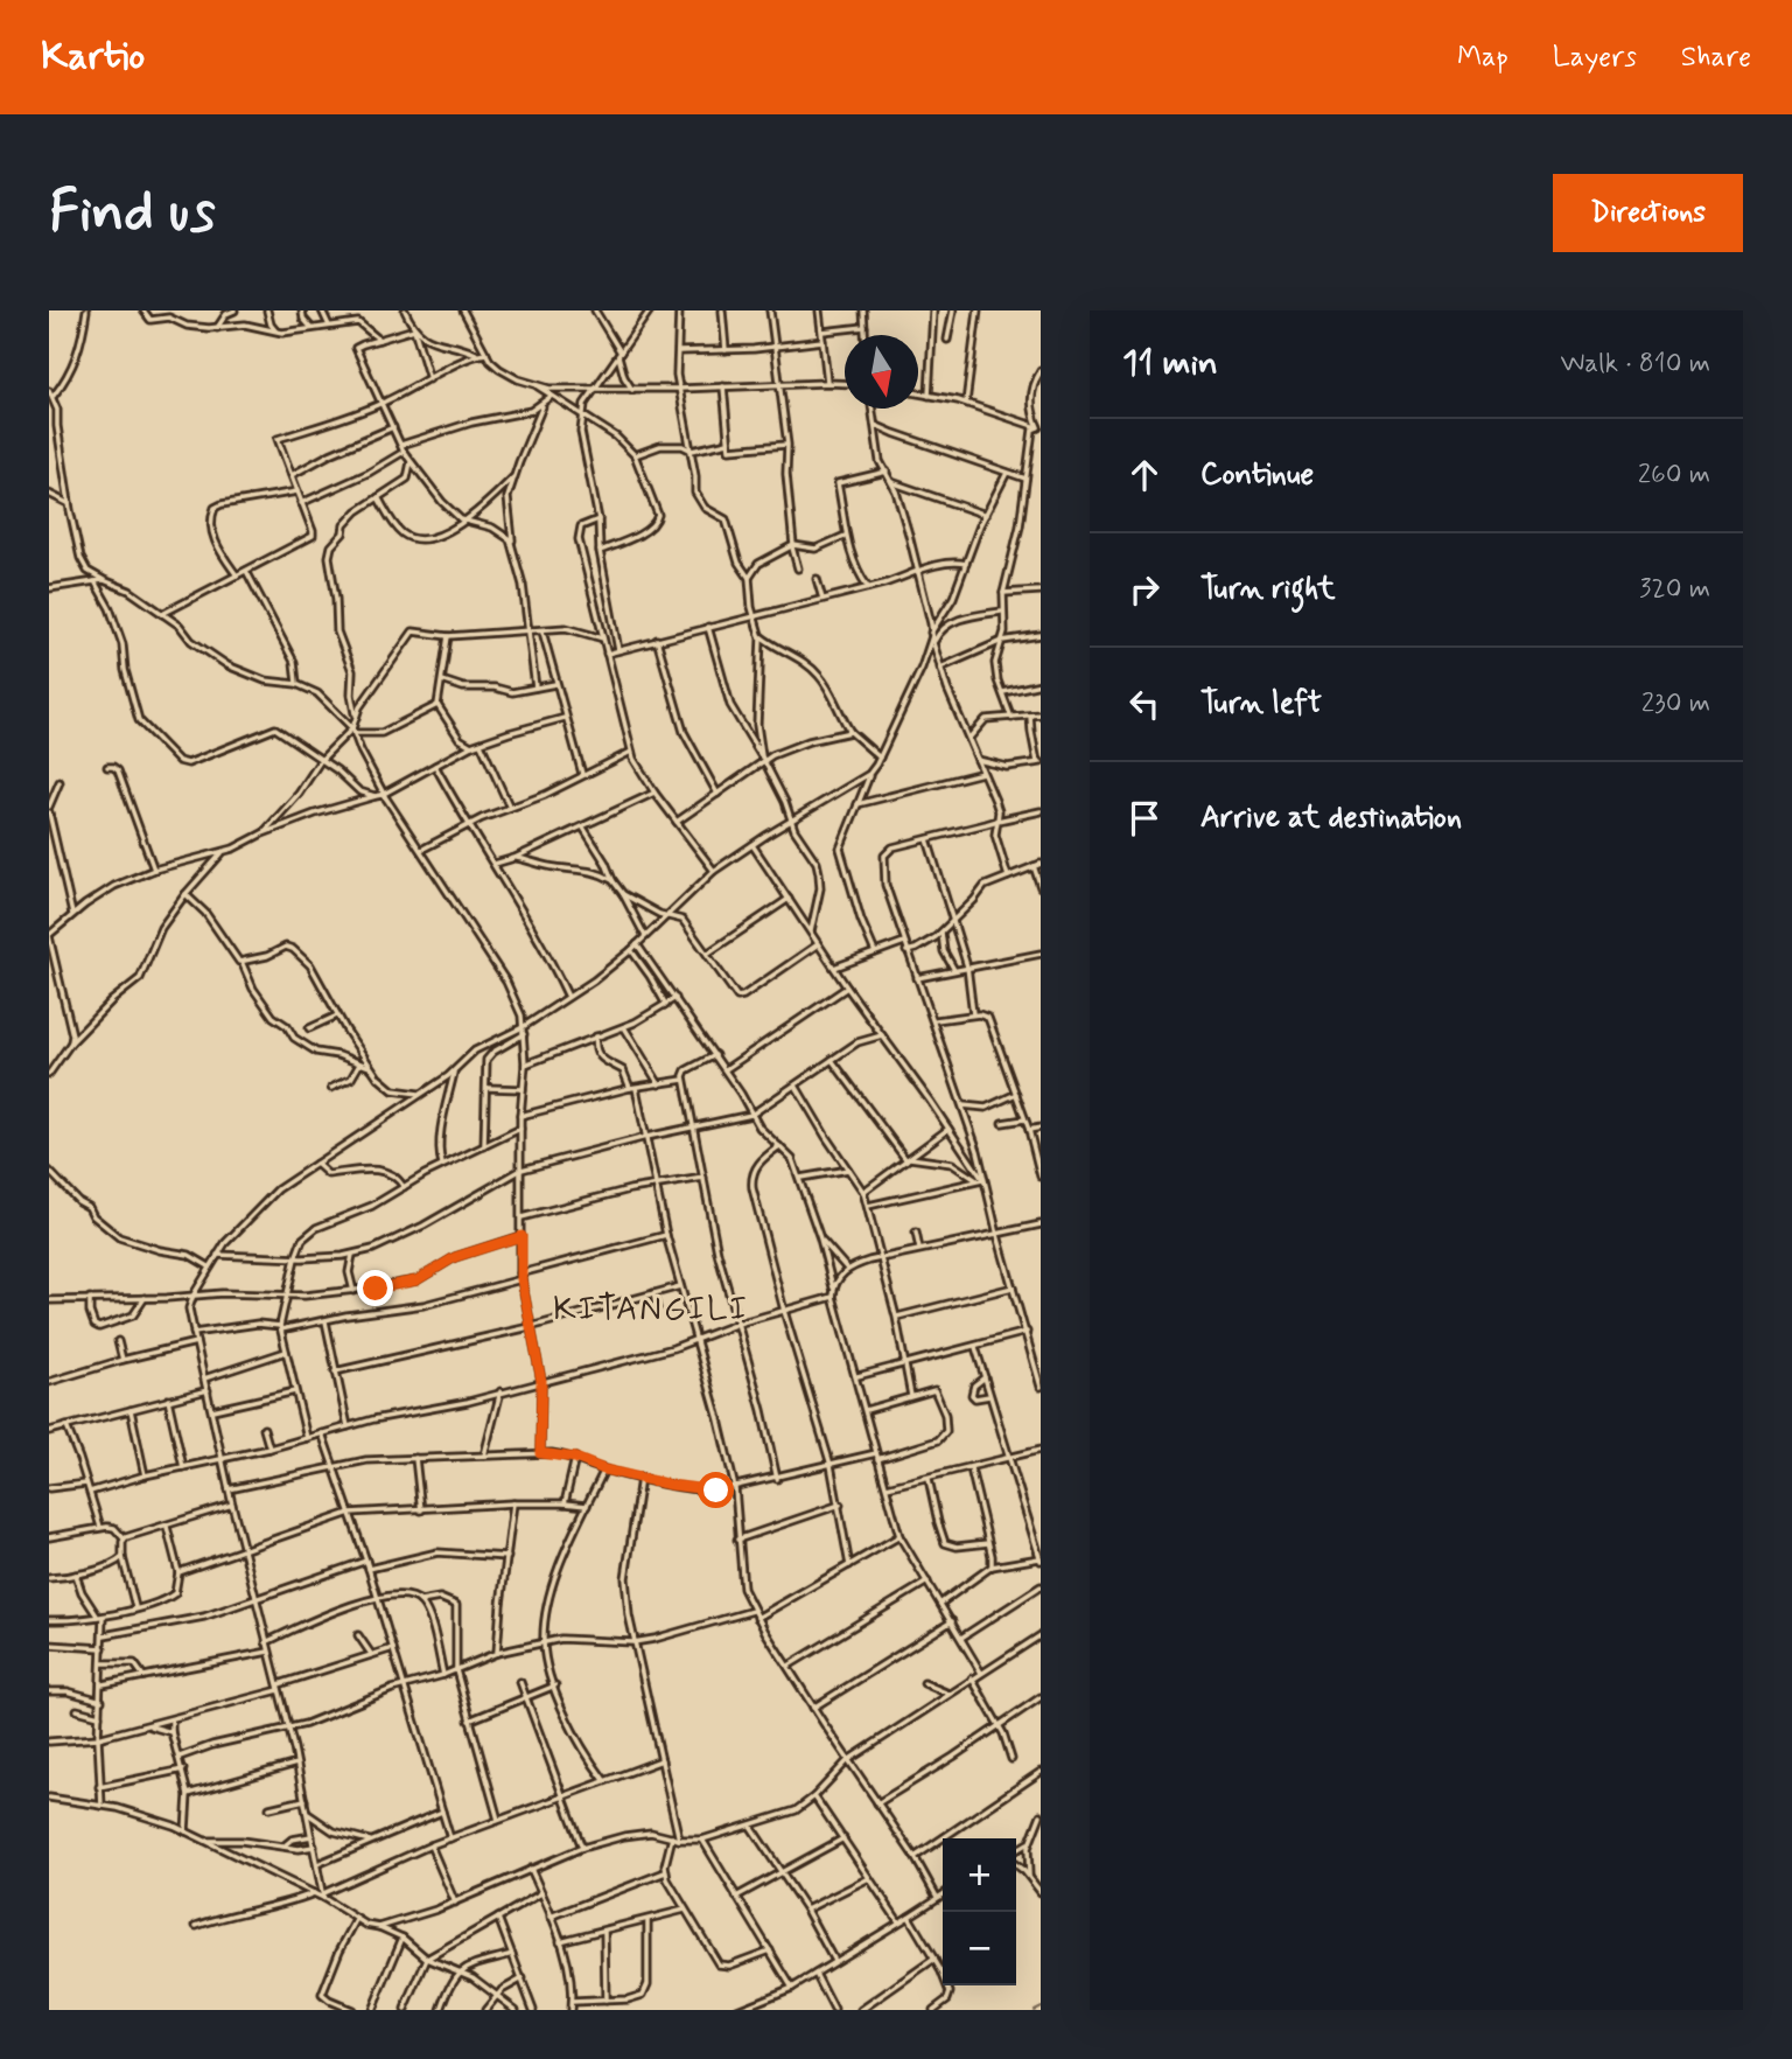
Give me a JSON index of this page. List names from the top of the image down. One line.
{"districts":["KITANGILI"],"north":"bottom","page":{"header":"Kartio","nav":["Map","Layers","Share"],"buttons":"Directions","title":"Find us","heading":["11 min","Walk · 810 m"],"list":[["Continue","260 m"],["Turn right","320 m"],["Turn left","230 m"],"Arrive at destination"],"map_buttons":["+","−"]}}
